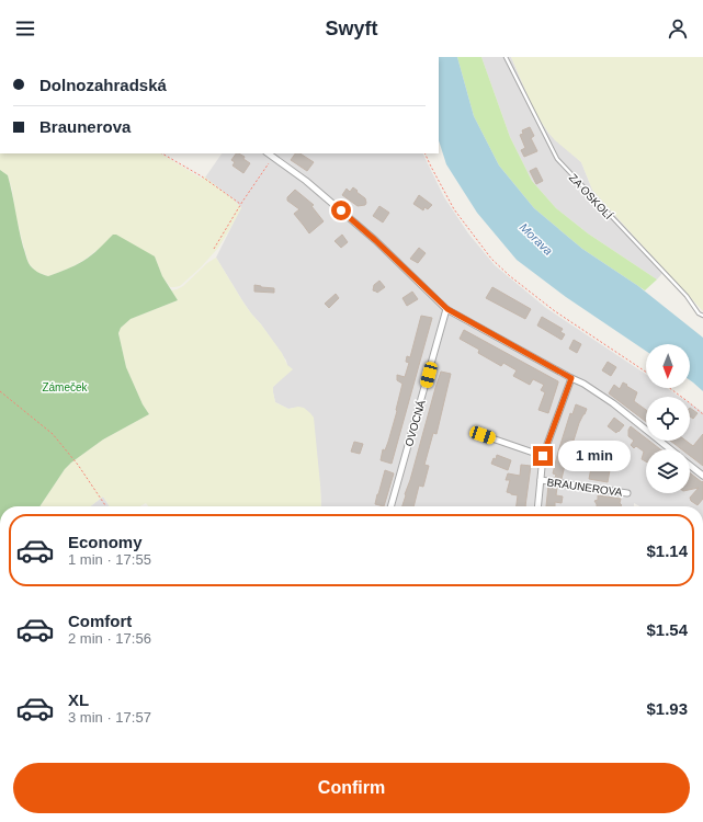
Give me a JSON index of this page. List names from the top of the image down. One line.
{"streets":{"street":["OVOCNÁ","BRAUNEROVA"],"lane":["ZA OSKOLÍ"]},"water":["Morava"],"parks":["Zámeček"],"north":"bottom","page":{"header":"Swyft","banner":["Dolnozahradská","Braunerova"],"bubble":"1 min","list":[{"name":"Economy","note":"1 min · 17:55","value":"$1.14"},{"name":"Comfort","note":"2 min · 17:56","value":"$1.54"},{"name":"XL","note":"3 min · 17:57","value":"$1.93"}],"buttons":"Confirm"}}
